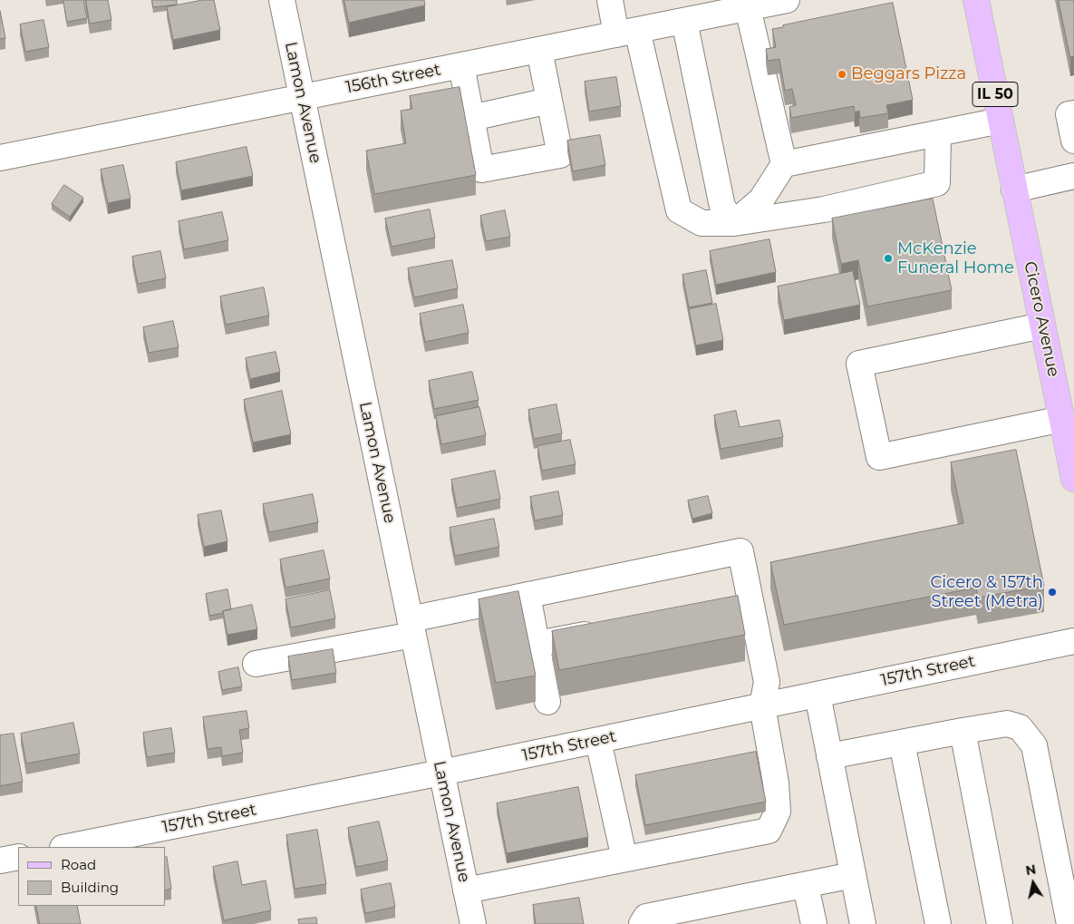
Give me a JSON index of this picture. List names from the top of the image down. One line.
{"streets":{"main road":["IL 50","Cicero Avenue"],"street":["156th Street","Lamon Avenue","157th Street"]},"crossings":[["156th Street","Lamon Avenue"],["Lamon Avenue","157th Street"]],"places":["Beggars Pizza","McKenzie Funeral Home","Cicero & 157th Street (Metra)"],"legend":["Road","Building"],"north":"top"}
